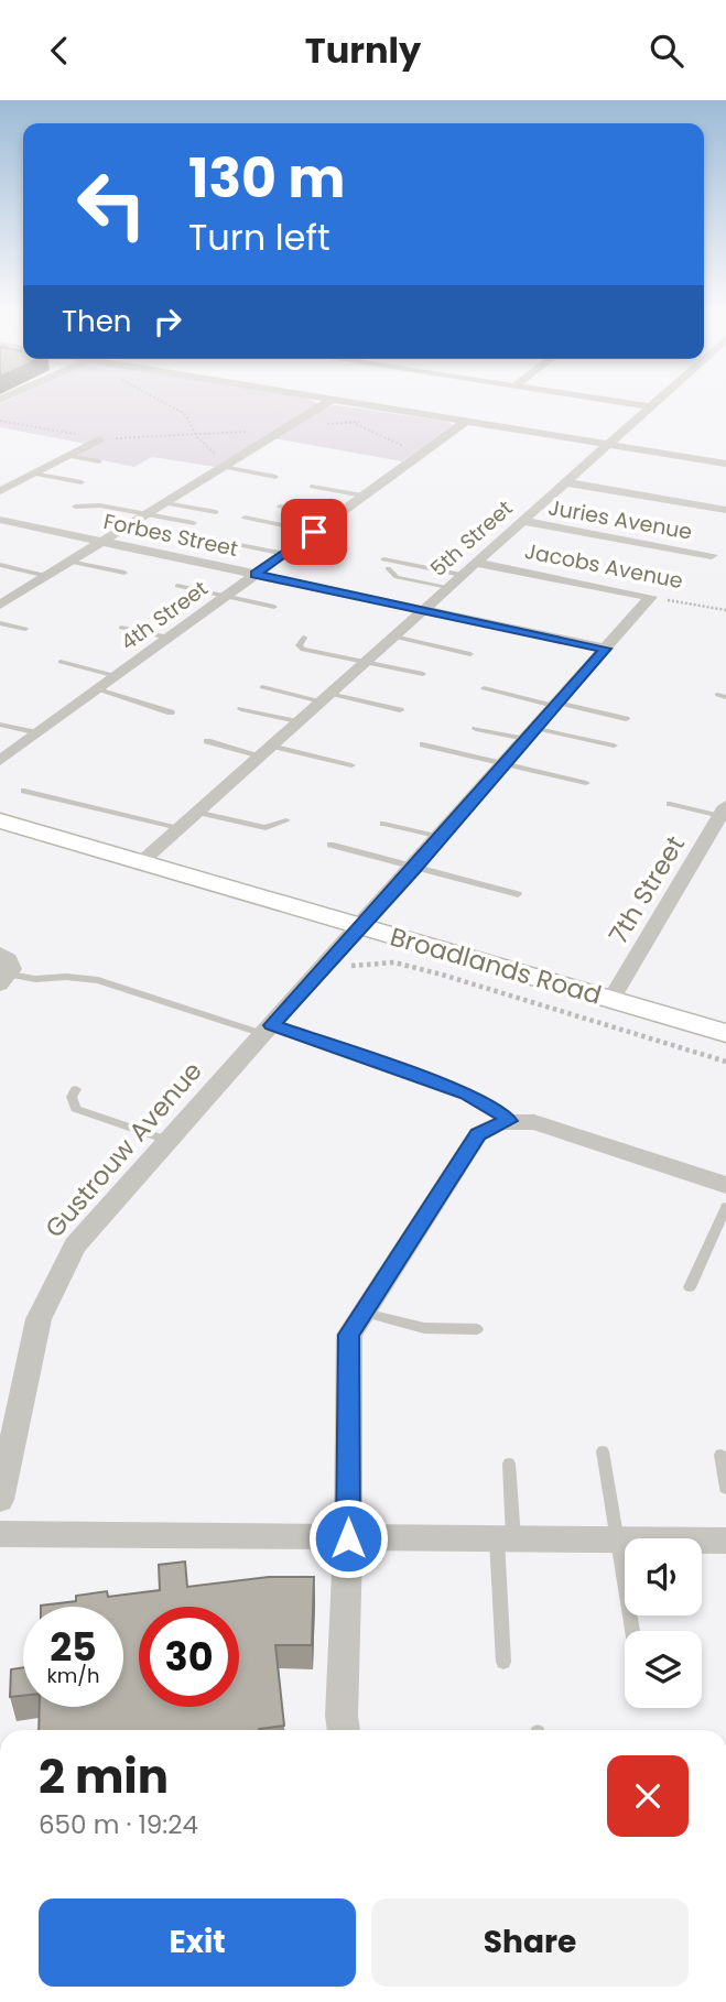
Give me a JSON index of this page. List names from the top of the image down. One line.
{"streets":{"main road":["Broadlands Road"],"street":["Juries Avenue","Forbes Street","5th Street","Jacobs Avenue","4th Street","7th Street","Gustrouw Avenue"]},"crossings":[["Juries Avenue","5th Street"],["Forbes Street","5th Street"],["Forbes Street","4th Street"],["Forbes Street","Gustrouw Avenue"],["5th Street","Jacobs Avenue"],["5th Street","Broadlands Road"],["Jacobs Avenue","Gustrouw Avenue"],["7th Street","Broadlands Road"],["Broadlands Road","Gustrouw Avenue"]],"page":{"header":"Turnly","turn":["130 m","Turn left"],"then":"Then","speed":"25 km/h","limit":"30","heading":["2 min","650 m · 19:24"],"buttons":["Exit","Share"]}}
